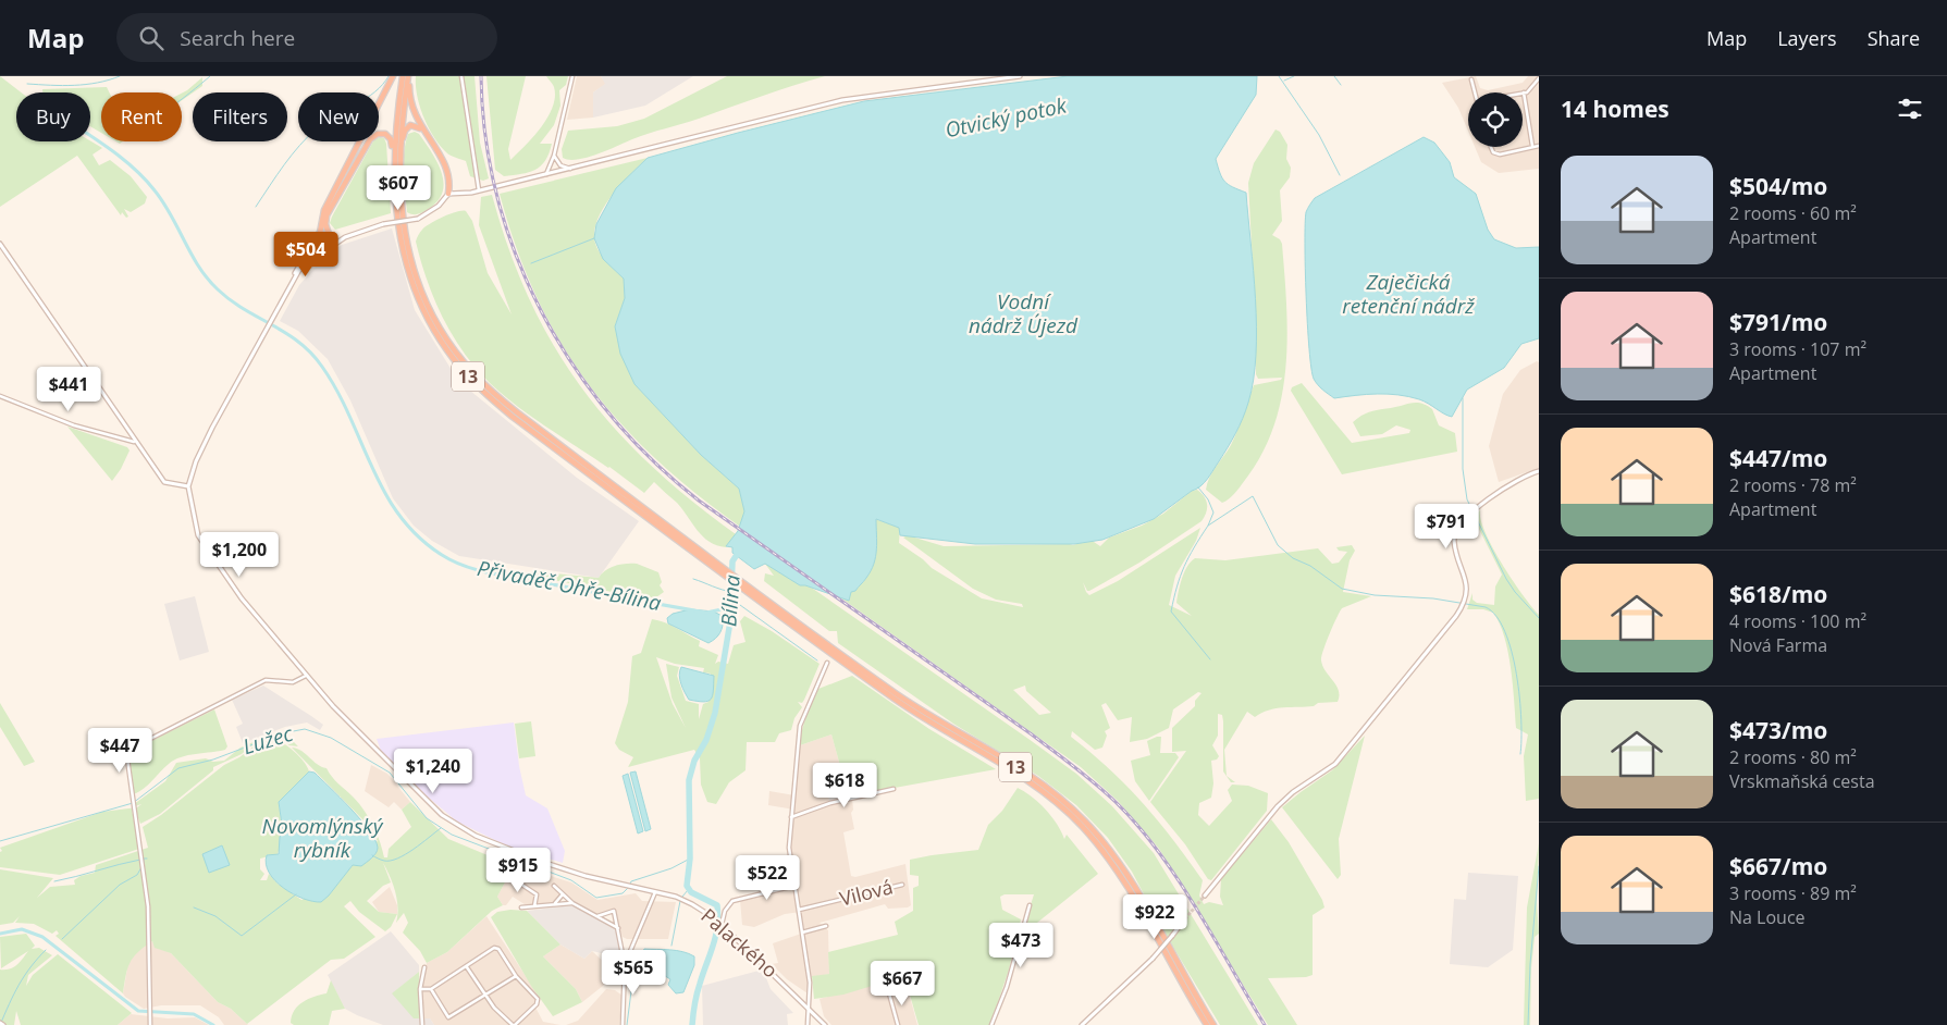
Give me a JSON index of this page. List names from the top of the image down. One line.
{"streets":{"highway":["13"],"street":["Vilová","Palackého"]},"water":["Otvický potok","Zaječická retenční nádrž","Vodní nádrž Újezd","Přivaděč Ohře-Bílina","Bílina","Lužec","Novomlýnský rybník"],"page":{"header":"Map","search":"Search here","nav":["Map","Layers","Share"],"heading":"14 homes","chip":["Buy","Rent","Filters","New"],"list":[{"name":"$504/mo","note":"2 rooms · 60 m² · Apartment"},{"name":"$791/mo","note":"3 rooms · 107 m² · Apartment"},{"name":"$447/mo","note":"2 rooms · 78 m² · Apartment"},{"name":"$618/mo","note":"4 rooms · 100 m² · Nová Farma"},{"name":"$473/mo","note":"2 rooms · 80 m² · Vrskmaňská cesta"},{"name":"$667/mo","note":"3 rooms · 89 m² · Na Louce"}],"price":["$607","$504","$441","$791","$1,200","$447","$1,240","$618","$915","$522","$922","$473","$565","$667"]}}
